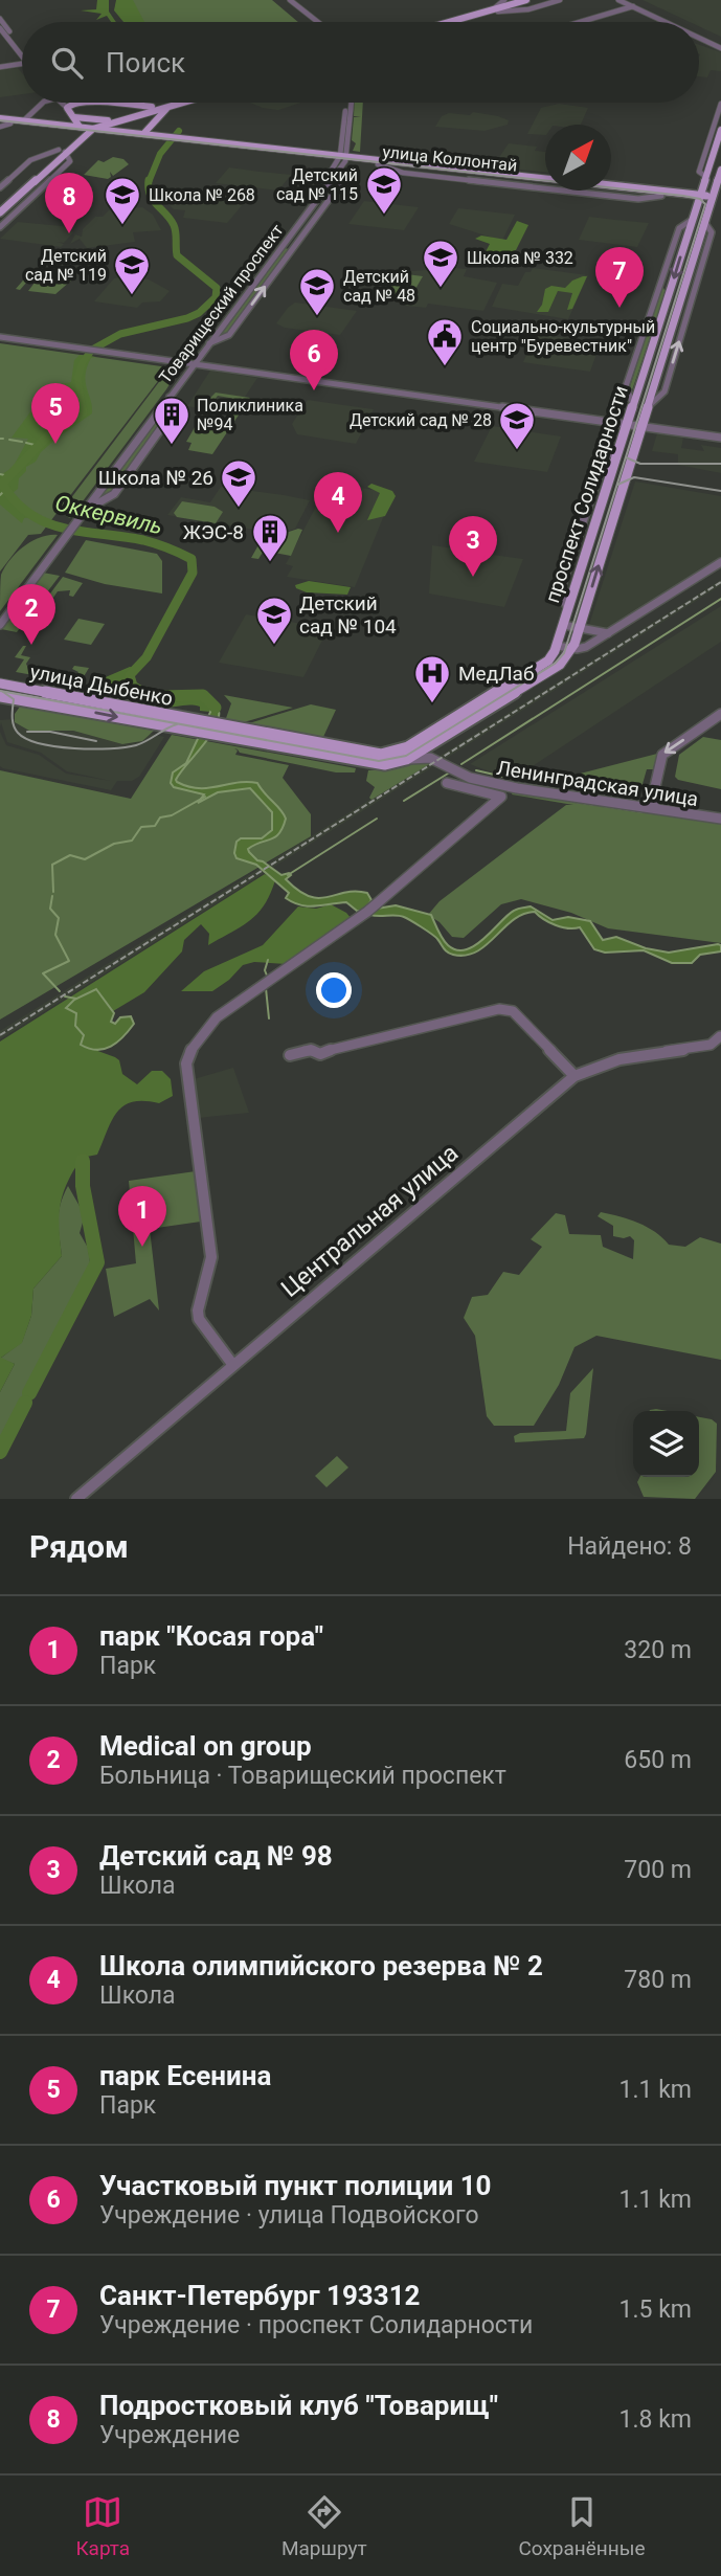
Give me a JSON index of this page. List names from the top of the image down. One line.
{"streets":{"main road":["улица Коллонтай","проспект Солидарности","улица Дыбенко"],"street":["Товарищеский проспект","Ленинградская улица","Центральная улица"]},"crossings":[["улица Коллонтай","Товарищеский проспект"],["улица Коллонтай","проспект Солидарности"],["проспект Солидарности","Ленинградская улица"]],"water":["Оккервиль"],"places":{"school or university":["Детский сад № 115","Школа № 268","Школа № 332","Детский сад № 119","Детский сад № 48","Детский сад № 28","Школа № 26","Детский сад № 104"],"public building":["Социально-культурный центр \"Буревестник\""],"building":["Поликлиника №94","ЖЭС-8"],"hospital":["МедЛаб"]},"north":"top right","page":{"search":"Поиск","pins":["8","7","6","5","4","3","2","1"],"heading":["Рядом","Найдено: 8"],"list":[{"mark":"1","name":"парк \"Косая гора\"","note":"Парк","value":"320 m"},{"mark":"2","name":"Medical on group","note":"Больница · Товарищеский проспект","value":"650 m"},{"mark":"3","name":"Детский сад № 98","note":"Школа","value":"700 m"},{"mark":"4","name":"Школа олимпийского резерва № 2","note":"Школа","value":"780 m"},{"mark":"5","name":"парк Есенина","note":"Парк","value":"1.1 km"},{"mark":"6","name":"Участковый пункт полиции 10","note":"Учреждение · улица Подвойского","value":"1.1 km"},{"mark":"7","name":"Санкт-Петербург 193312","note":"Учреждение · проспект Солидарности","value":"1.5 km"},{"mark":"8","name":"Подростковый клуб \"Товарищ\"","note":"Учреждение","value":"1.8 km"}],"nav":["Карта","Маршрут","Сохранённые"]}}
